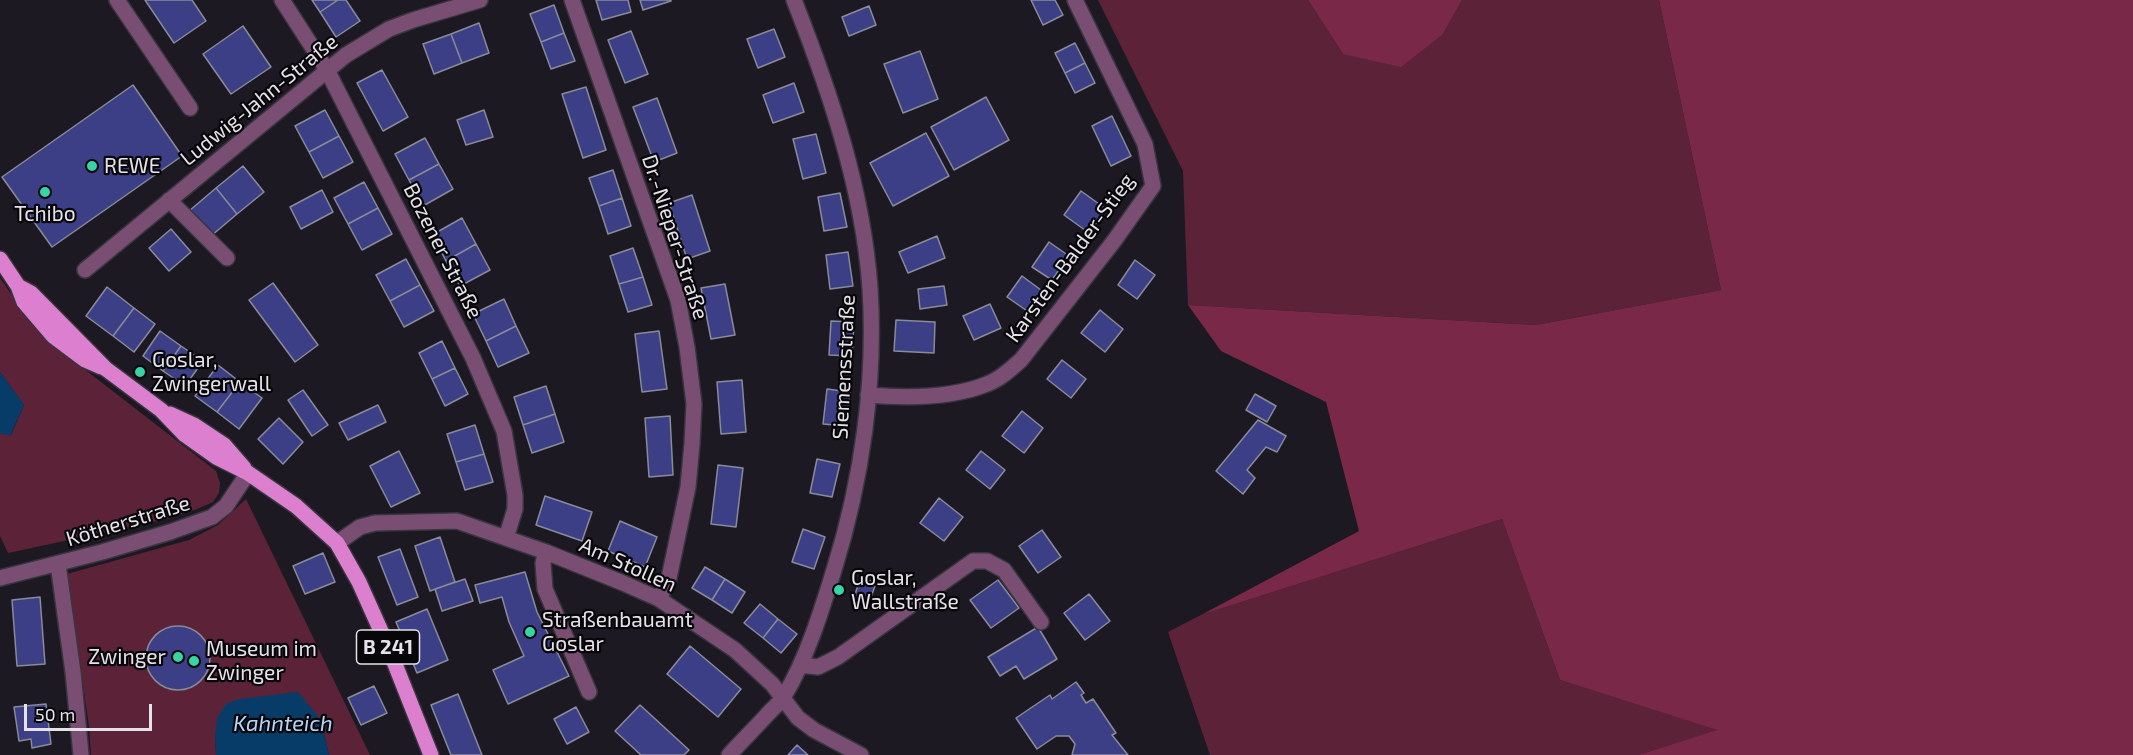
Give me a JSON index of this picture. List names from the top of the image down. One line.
{"streets":{"main road":["B 241"],"street":["Ludwig-Jahn-Straße","Dr.-Nieper-Straße","Bozener Straße","Karsten-Balder-Stieg","Siemensstraße","Kötherstraße","Am Stollen"]},"crossings":[["Ludwig-Jahn-Straße","Bozener Straße"],["Dr.-Nieper-Straße","Am Stollen"],["Bozener Straße","Am Stollen"],["Karsten-Balder-Stieg","Siemensstraße"],["Siemensstraße","Am Stollen"],["Kötherstraße","B 241"],["Am Stollen","B 241"]],"water":["Kahnteich"],"places":["REWE","Tchibo","Goslar, Zwingerwall","Goslar, Wallstraße","Straßenbauamt Goslar","Zwinger","Museum im Zwinger"],"scale_bar":"50 m"}
